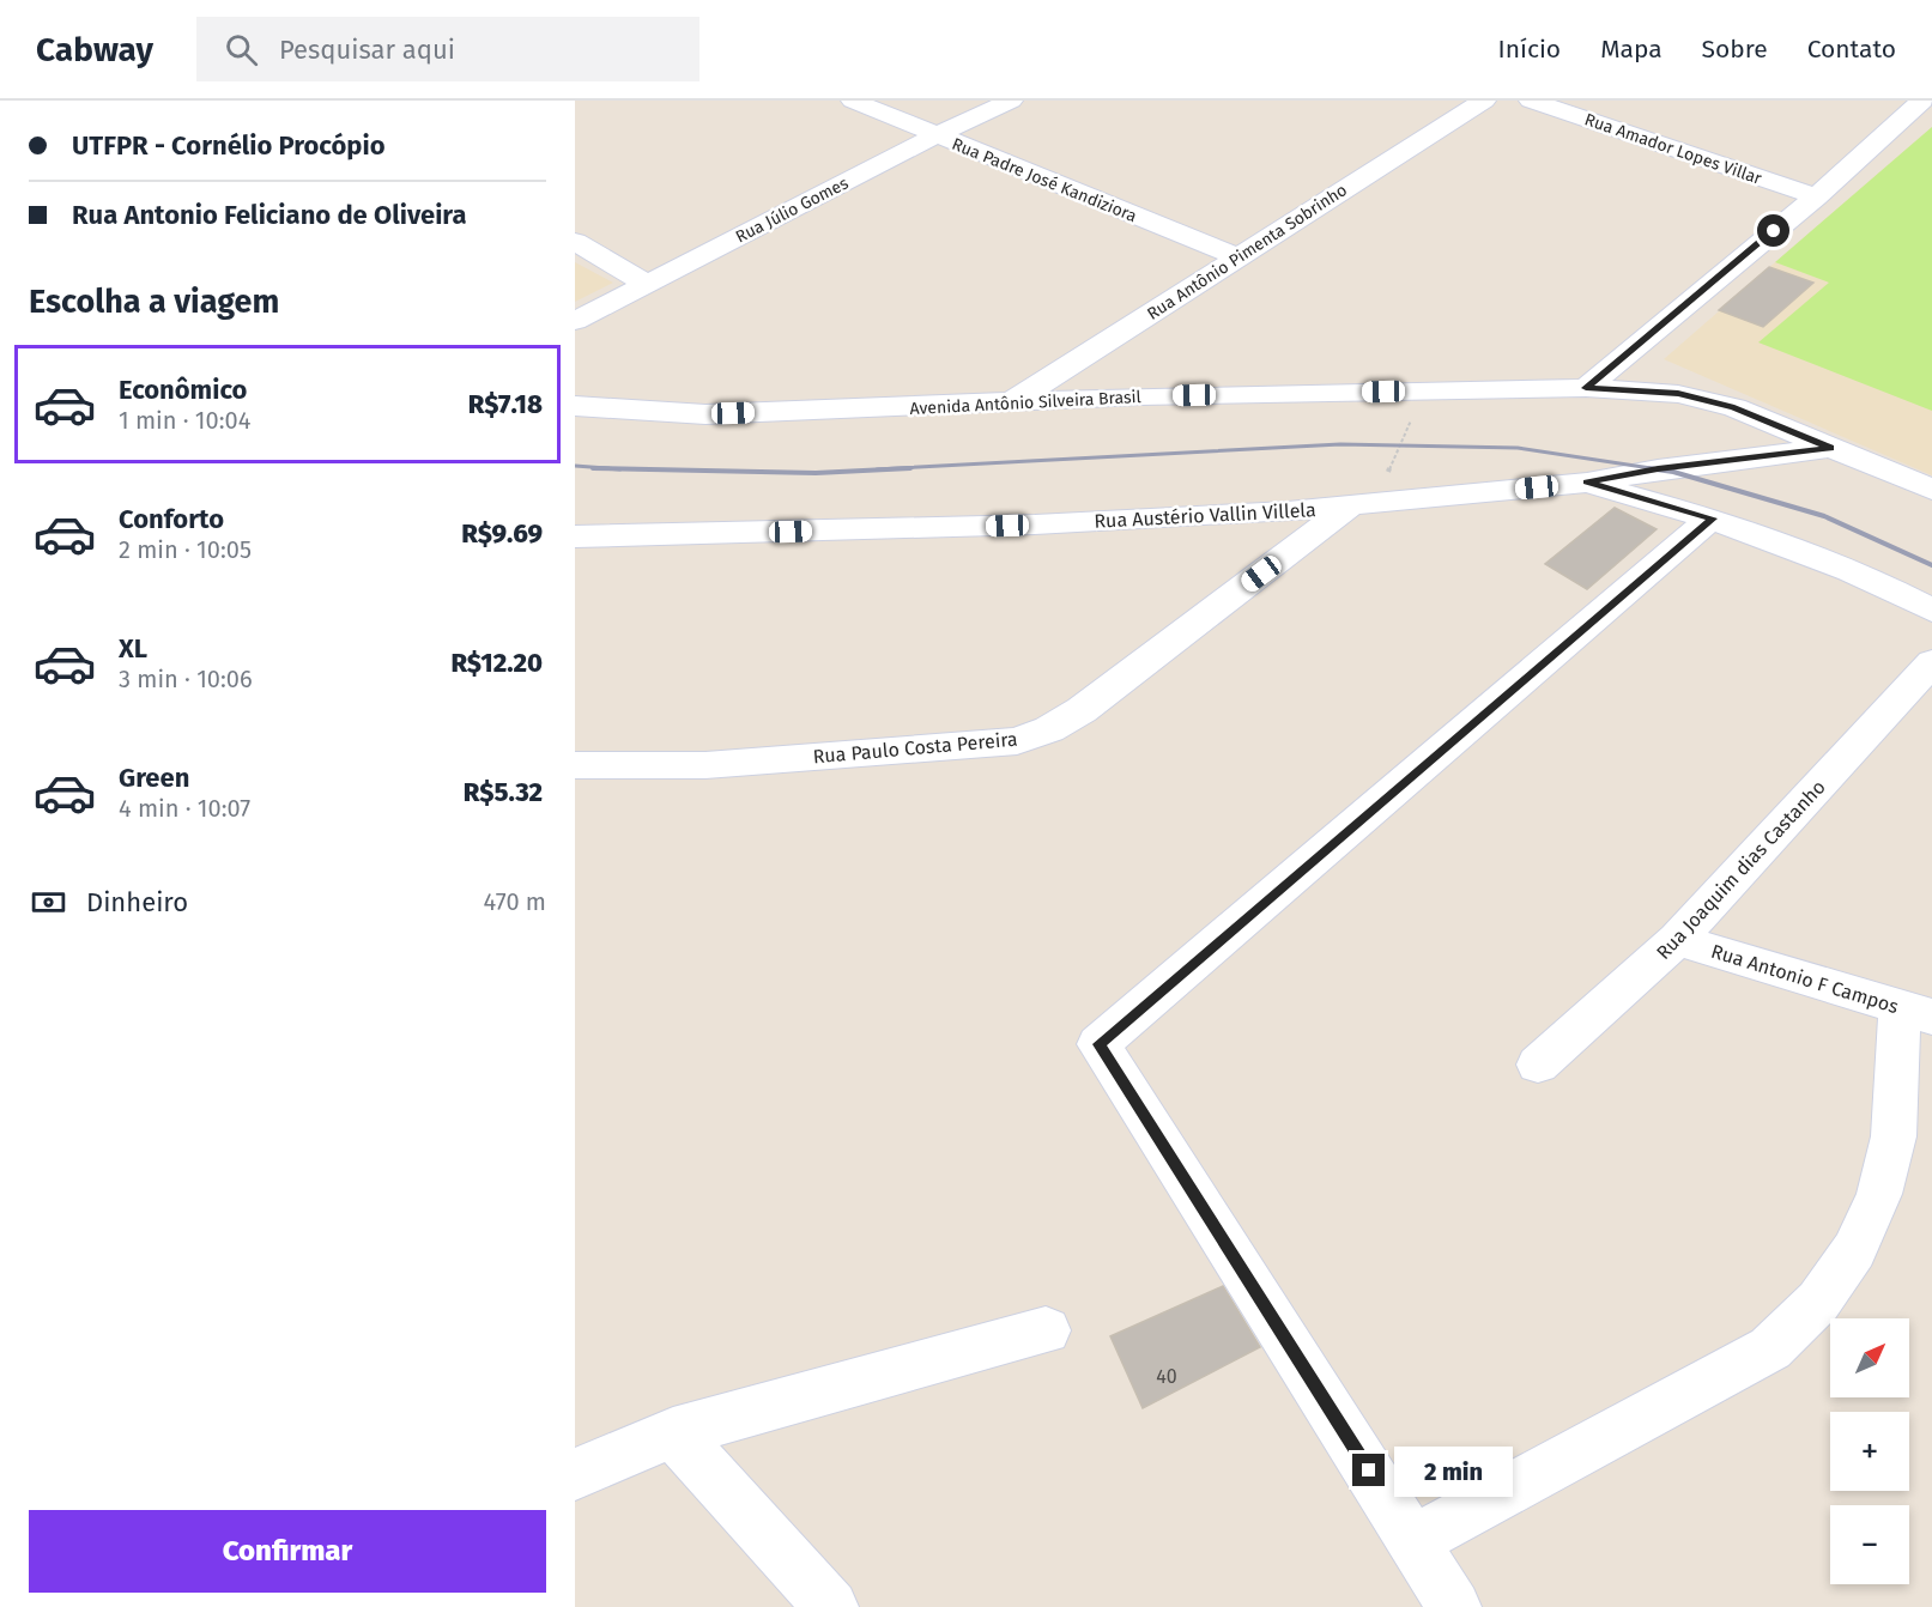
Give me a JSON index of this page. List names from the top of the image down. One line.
{"streets":{"street":["Rua Amador Lopes Villar","Rua Padre José Kandiziora","Rua Júlio Gomes","Rua Antônio Pimenta Sobrinho","Avenida Antônio Silveira Brasil","Rua Austério Vallin Villela","Rua Paulo Costa Pereira","Rua Joaquim dias Castanho","Rua Antonio F Campos"]},"crossings":[["Rua Padre José Kandiziora","Rua Júlio Gomes"],["Rua Padre José Kandiziora","Rua Antônio Pimenta Sobrinho"],["Rua Antônio Pimenta Sobrinho","Avenida Antônio Silveira Brasil"],["Avenida Antônio Silveira Brasil","Rua Austério Vallin Villela"],["Rua Austério Vallin Villela","Rua Paulo Costa Pereira"],["Rua Joaquim dias Castanho","Rua Antonio F Campos"]],"house_numbers":["40"],"north":"top right","page":{"header":"Cabway","search":"Pesquisar aqui","nav":["Início","Mapa","Sobre","Contato"],"banner":["UTFPR - Cornélio Procópio","Rua Antonio Feliciano de Oliveira"],"heading":"Escolha a viagem","list":[{"name":"Econômico","note":"1 min · 10:04","value":"R$7.18"},{"name":"Conforto","note":"2 min · 10:05","value":"R$9.69"},{"name":"XL","note":"3 min · 10:06","value":"R$12.20"},{"name":"Green","note":"4 min · 10:07","value":"R$5.32"}],"pay":["Dinheiro","470 m"],"map_buttons":["+","−"],"bubble":"2 min","buttons":"Confirmar"}}
